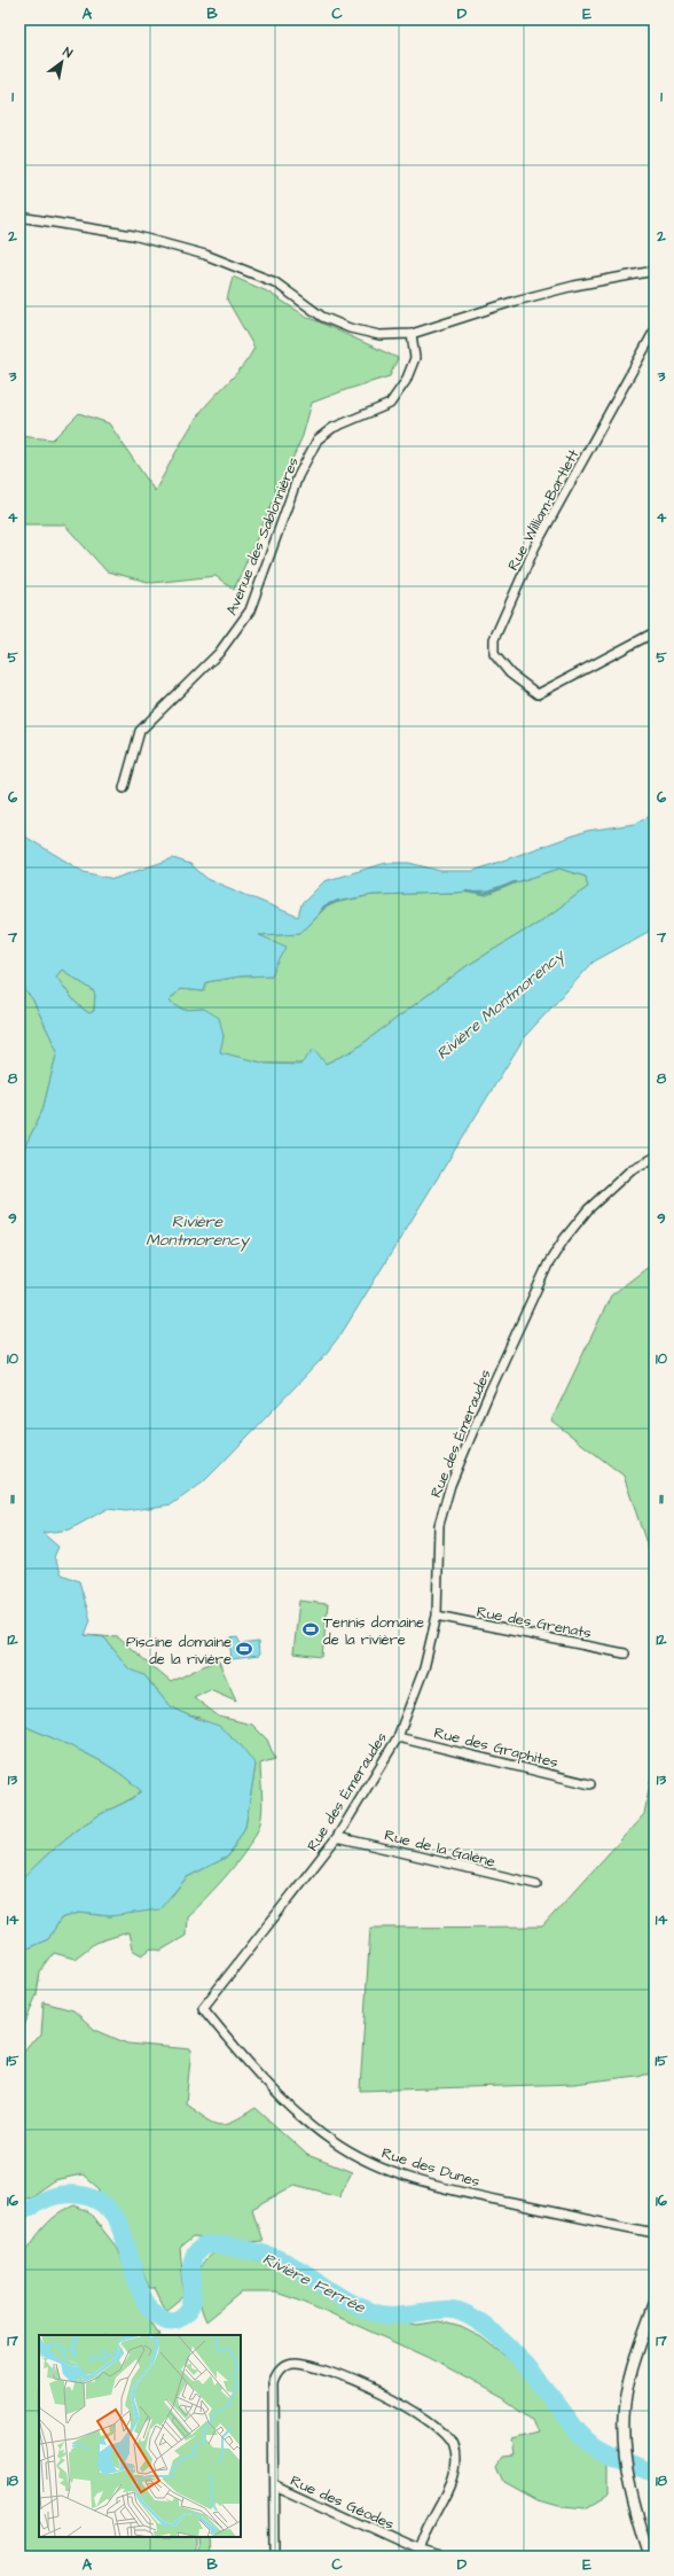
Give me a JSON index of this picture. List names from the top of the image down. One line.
{"streets":{"street":["Rue William-Bartlett","Avenue des Sablonnières","Rue des Émeraudes","Rue des Grenats","Rue des Graphites","Rue de la Galène","Rue des Dunes","Rue des Géodes"]},"crossings":[["Rue des Émeraudes","Rue des Grenats"],["Rue des Émeraudes","Rue des Graphites"],["Rue des Émeraudes","Rue de la Galène"],["Rue des Émeraudes","Rue des Dunes"]],"water":["Rivière Montmorency","Rivière Ferrée"],"places":{"sports":["Tennis domaine de la rivière","Piscine domaine de la rivière"]},"north":"top right","grid":{"columns":["A","B","C","D","E"],"rows":["1","2","3","4","5","6","7","8","9","10","11","12","13","14","15","16","17","18"]}}
